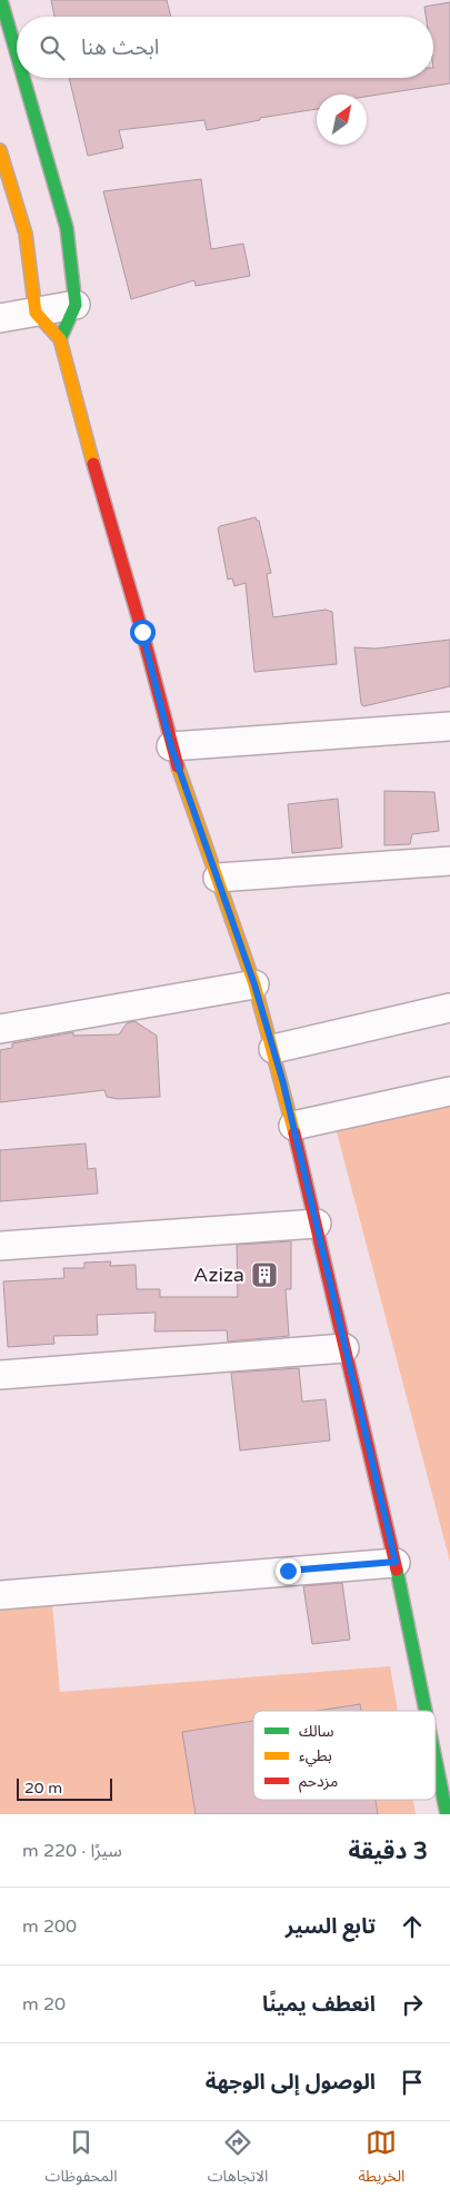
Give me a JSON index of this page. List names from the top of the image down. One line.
{"places":{"building":["Aziza"]},"legend":["سالك","بطيء","مزدحم"],"scale_bar":"20 m","north":"top right","page":{"search":"ابحث هنا","scale":"20 m","heading":["3 دقيقة","سيرًا · 220 m"],"list":[["تابع السير","200 m"],["انعطف يمينًا","20 m"],"الوصول إلى الوجهة"],"nav":["الخريطة","الاتجاهات","المحفوظات"]}}
